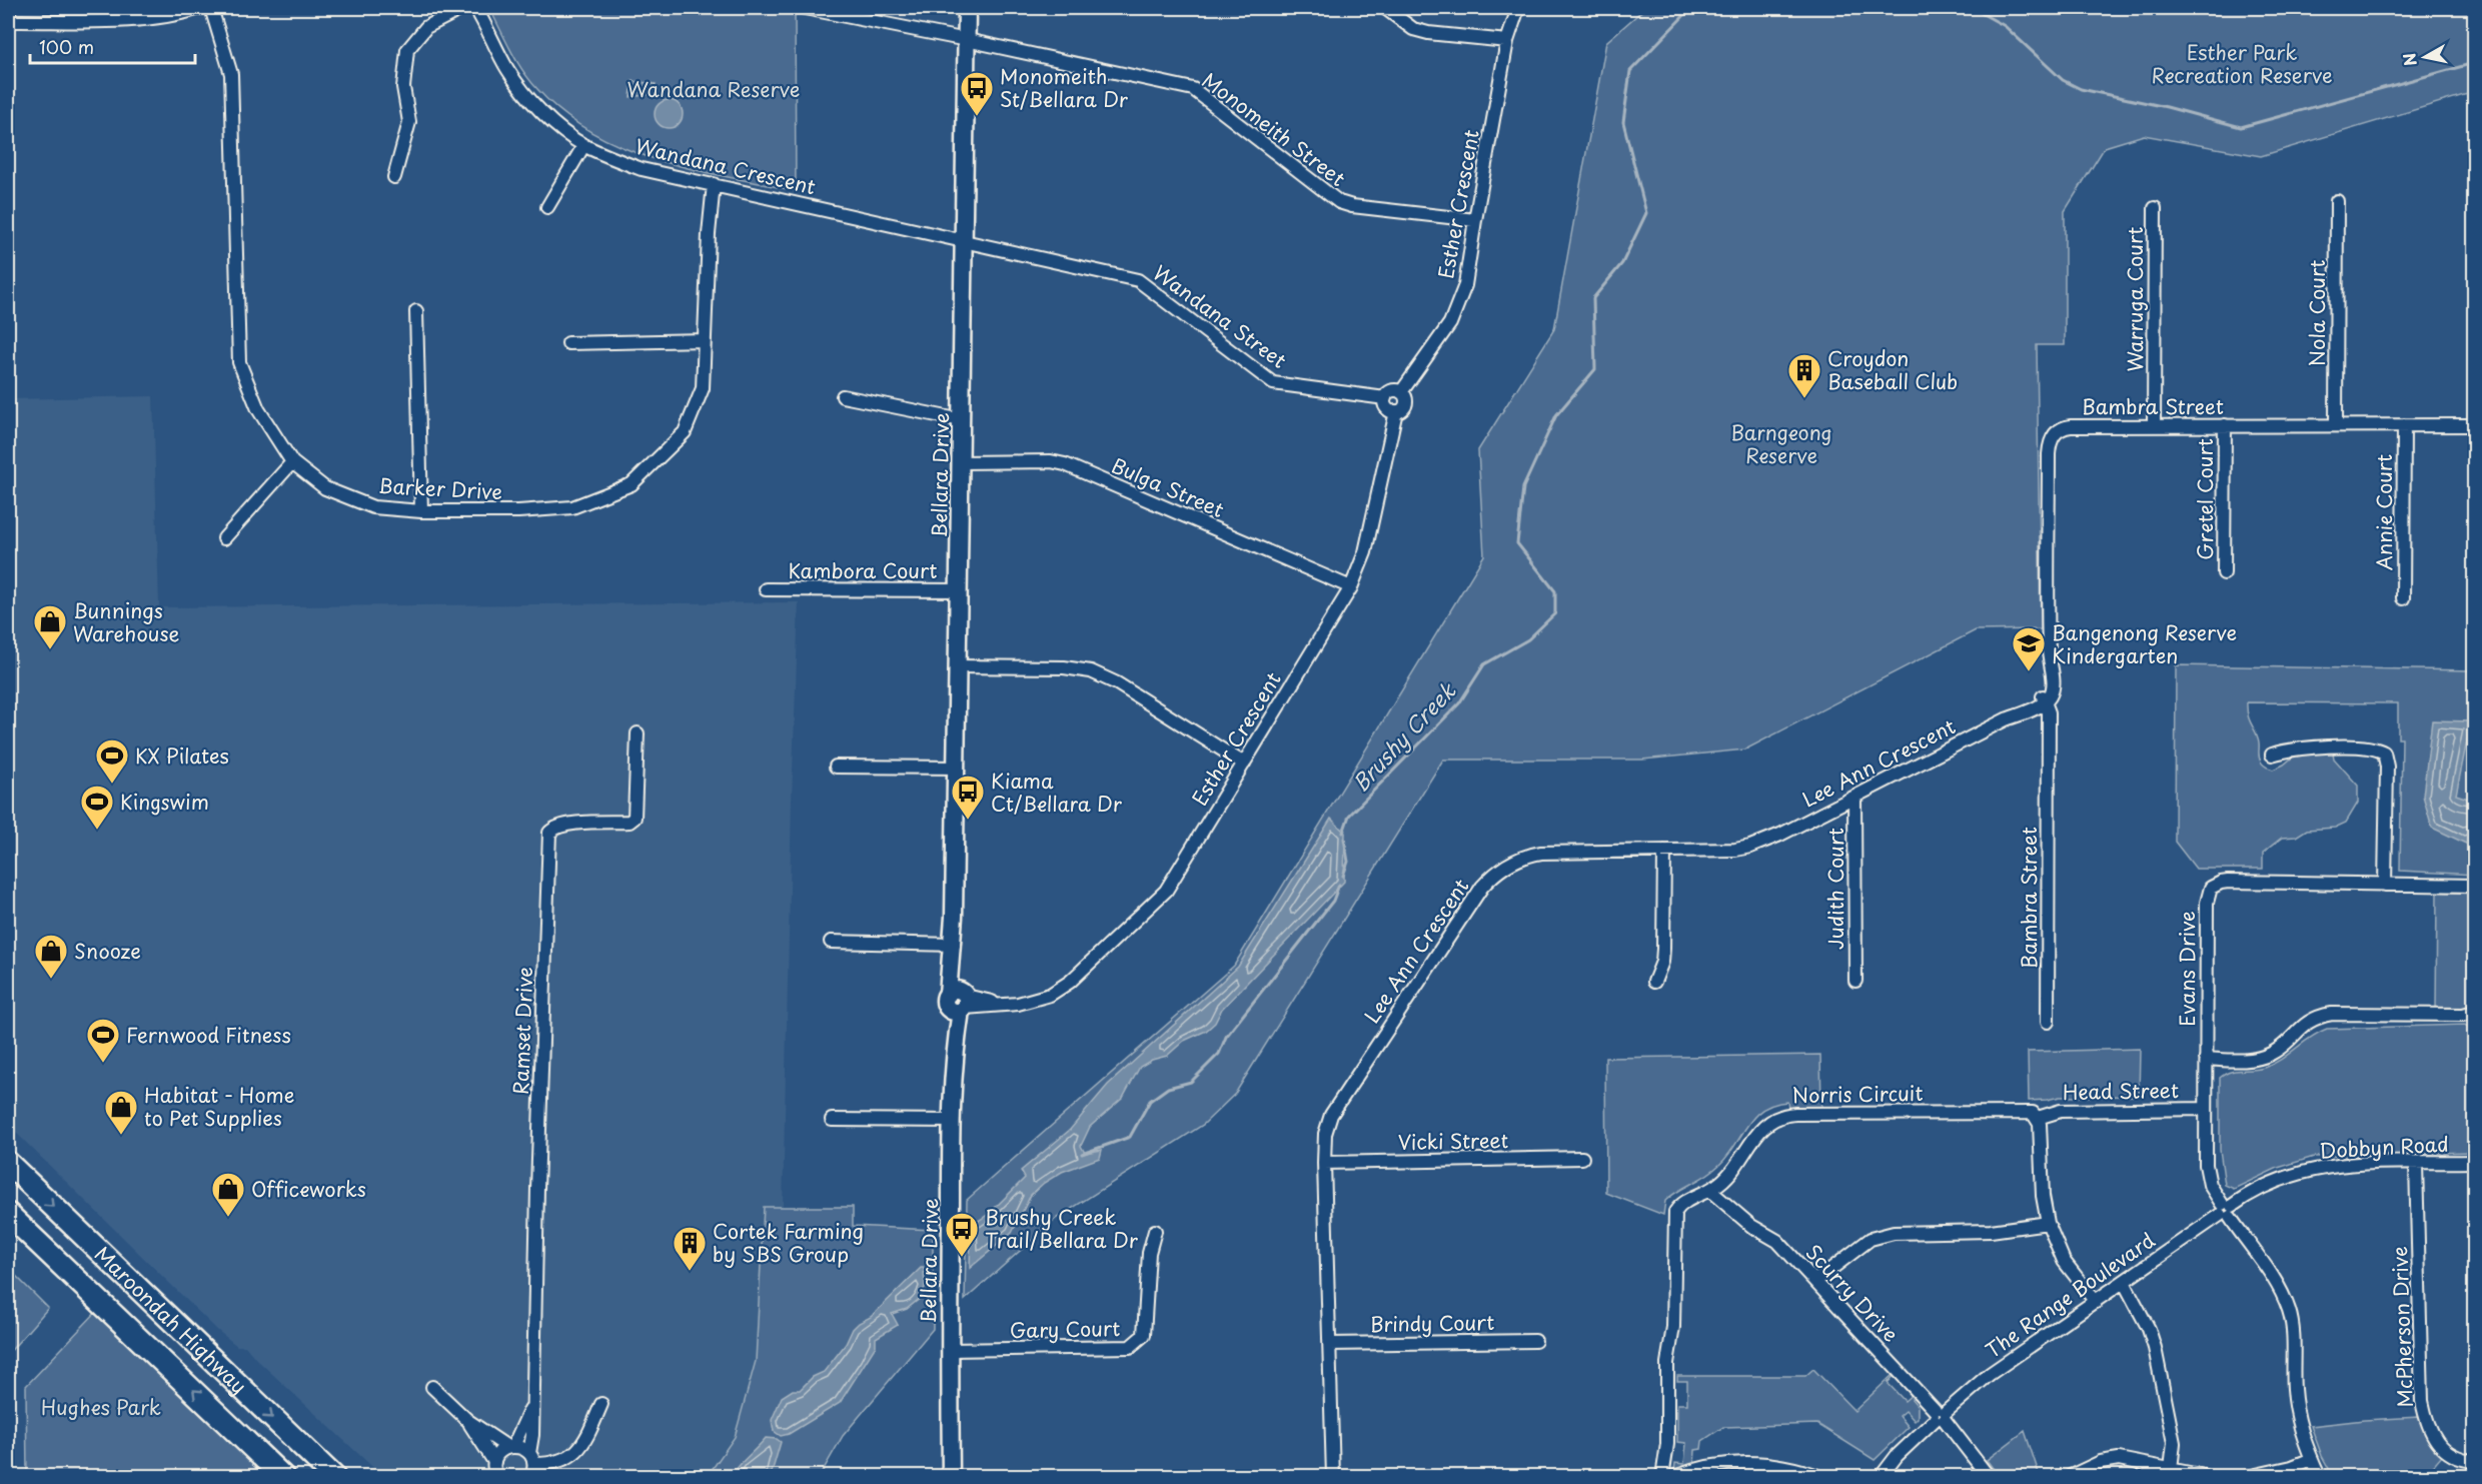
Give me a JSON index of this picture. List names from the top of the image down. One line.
{"streets":{"highway":["Maroondah Highway"],"main road":["Bellara Drive"],"street":["Monomeith Street","Wandana Crescent","Esther Crescent","Warruga Court","Nola Court","Wandana Street","Bambra Street","Bulga Street","Barker Drive","Gretel Court","Annie Court","Kambora Court","Lee Ann Crescent","Judith Court","Evans Drive","Ramset Drive","Head Street","Norris Circuit","Vicki Street","Dobbyn Road","Scurry Drive","The Range Boulevard","Brindy Court","McPherson Drive","Gary Court"]},"crossings":[["Monomeith Street","Esther Crescent"],["Monomeith Street","Bellara Drive"],["Wandana Crescent","Wandana Street"],["Wandana Crescent","Bellara Drive"],["Wandana Crescent","Barker Drive"],["Esther Crescent","Wandana Street"],["Esther Crescent","Bellara Drive"],["Esther Crescent","Bulga Street"],["Warruga Court","Bambra Street"],["Nola Court","Bambra Street"],["Wandana Street","Bellara Drive"],["Bambra Street","Gretel Court"],["Bambra Street","Annie Court"],["Bambra Street","Lee Ann Crescent"],["Bellara Drive","Bulga Street"],["Bellara Drive","Kambora Court"],["Bellara Drive","Gary Court"],["Lee Ann Crescent","Judith Court"],["Lee Ann Crescent","Vicki Street"],["Lee Ann Crescent","Brindy Court"],["Evans Drive","Head Street"],["Evans Drive","Dobbyn Road"],["Evans Drive","The Range Boulevard"],["Head Street","Norris Circuit"],["Norris Circuit","Scurry Drive"],["Dobbyn Road","The Range Boulevard"],["Dobbyn Road","McPherson Drive"],["Scurry Drive","The Range Boulevard"]],"water":["Brushy Creek"],"parks":["Esther Park Recreation Reserve","Wandana Reserve","Barngeong Reserve","Hughes Park"],"places":{"bus stop":["Monomeith St/Bellara Dr","Kiama Ct/Bellara Dr","Brushy Creek Trail/Bellara Dr"],"building":["Croydon Baseball Club","Cortek Farming by SBS Group"],"shop":["Bunnings Warehouse","Snooze","Habitat - Home to Pet Supplies","Officeworks"],"school or university":["Bangenong Reserve Kindergarten"],"sports":["KX Pilates","Kingswim","Fernwood Fitness"]},"scale_bar":"100 m","north":"left"}
